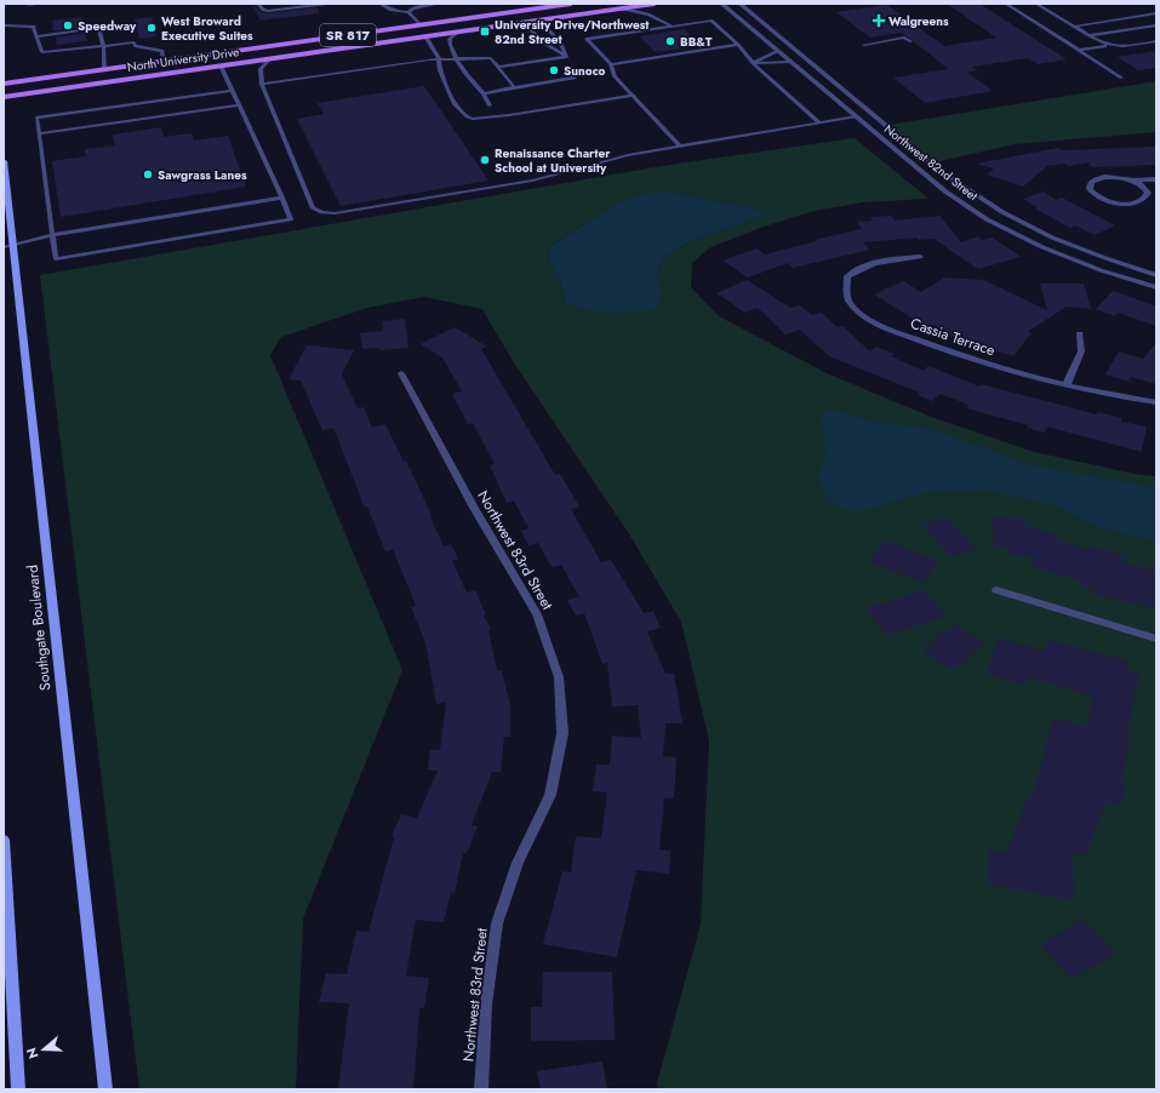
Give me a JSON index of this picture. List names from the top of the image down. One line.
{"streets":{"main road":["SR 817","North University Drive","Southgate Boulevard"],"street":["Northwest 82nd Street","Cassia Terrace","Northwest 83rd Street"]},"places":{"health":["Walgreens"],"other":["Speedway","West Broward Executive Suites","BB&T","Sunoco","Renaissance Charter School at University","Sawgrass Lanes"],"transit":["University Drive/Northwest 82nd Street"]},"north":"left"}
